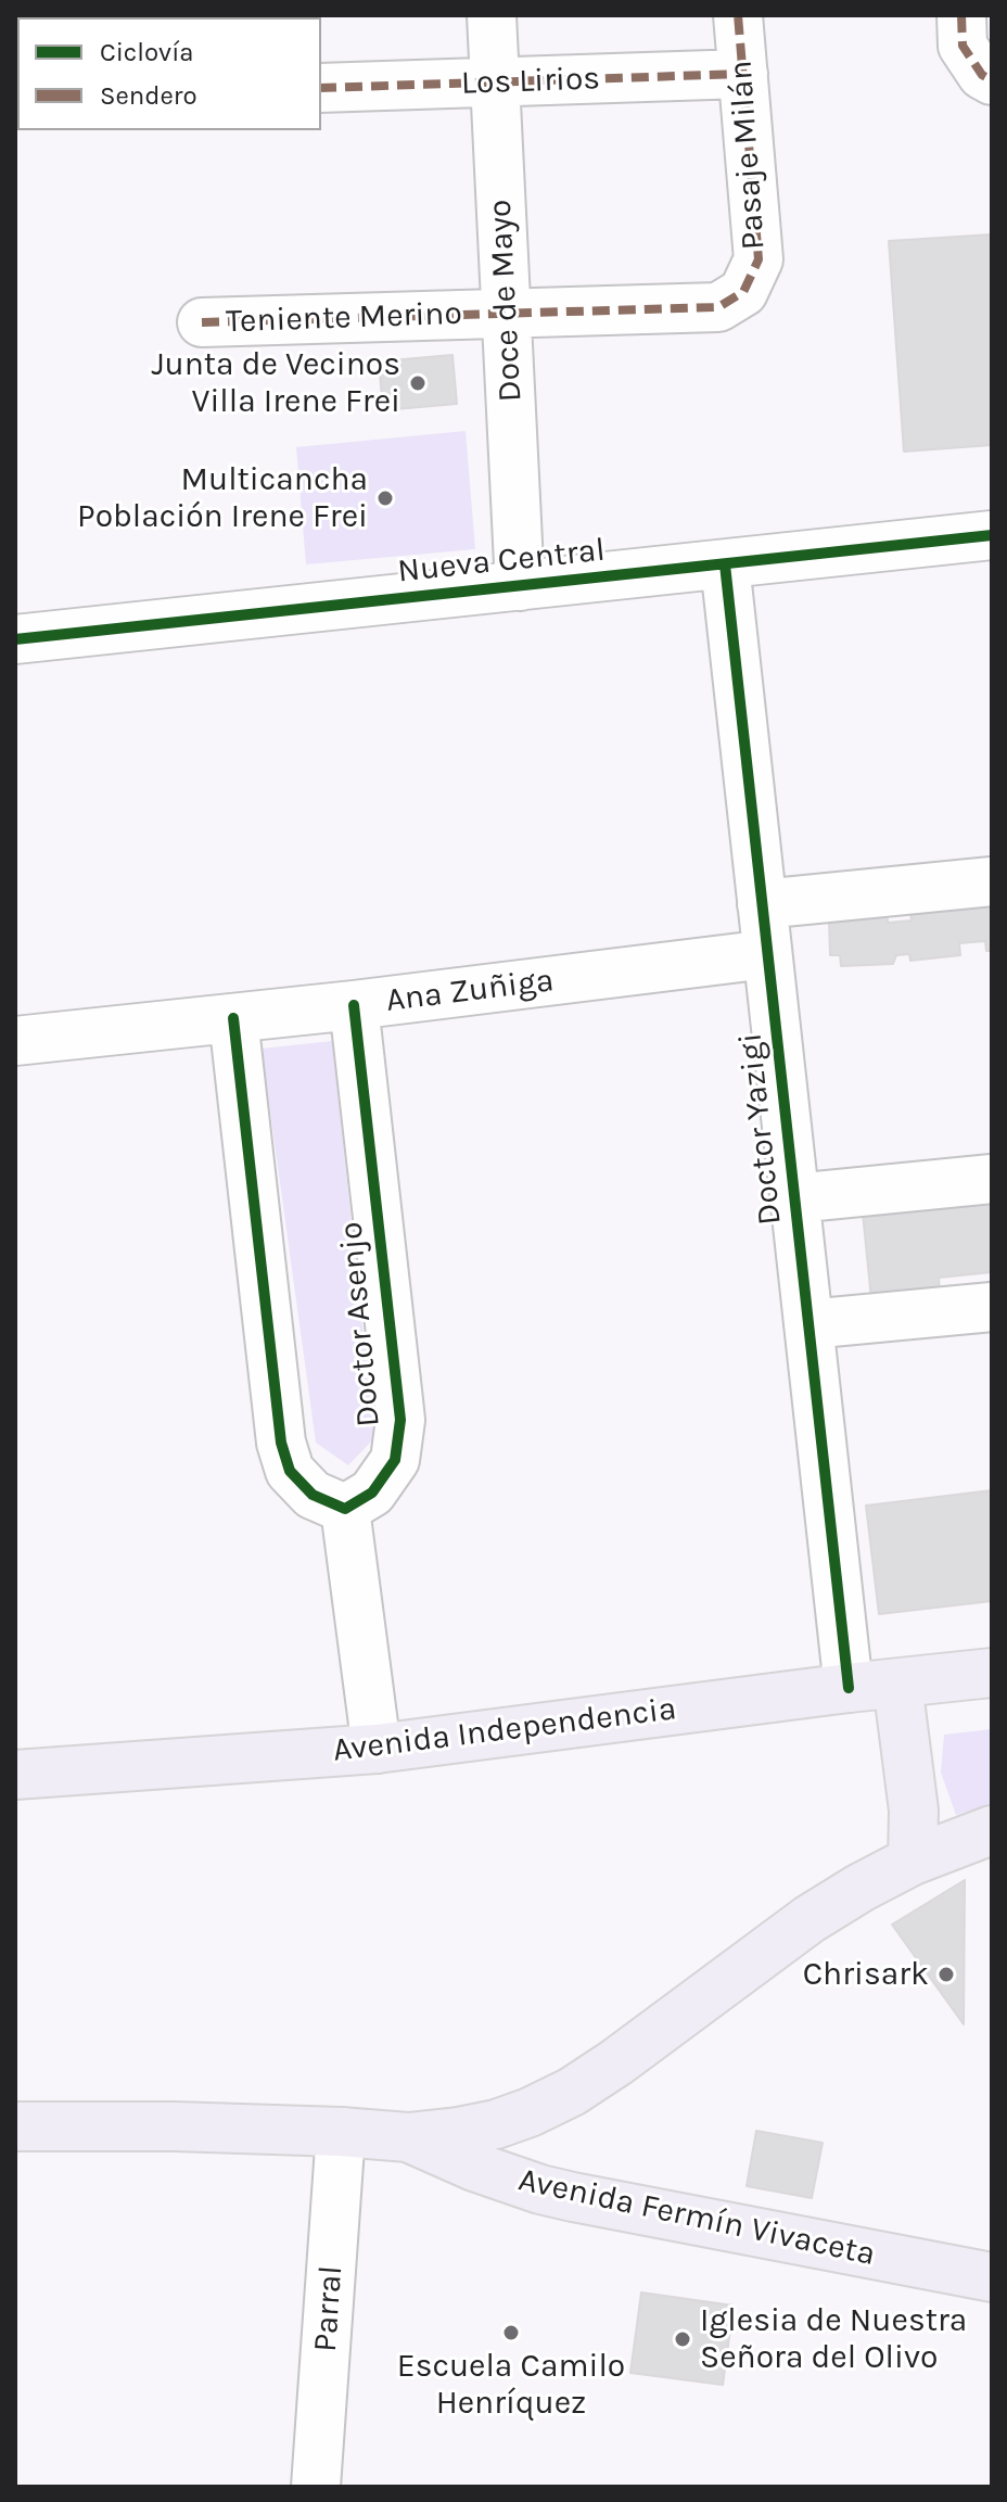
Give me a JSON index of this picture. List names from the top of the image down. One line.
{"streets":{"main road":["Avenida Independencia","Avenida Fermín Vivaceta"],"street":["Los Lirios","Pasaje Milán","Doce de Mayo","Teniente Merino","Nueva Central","Ana Zuñiga","Doctor Yazigi","Doctor Asenjo","Parral"]},"crossings":[["Los Lirios","Pasaje Milán"],["Los Lirios","Doce de Mayo"],["Pasaje Milán","Teniente Merino"],["Doce de Mayo","Teniente Merino"],["Doce de Mayo","Nueva Central"],["Nueva Central","Doctor Yazigi"],["Ana Zuñiga","Doctor Yazigi"],["Ana Zuñiga","Doctor Asenjo"],["Doctor Yazigi","Avenida Independencia"]],"places":["Junta de Vecinos Villa Irene Frei","Multicancha Población Irene Frei","Chrisark","Escuela Camilo Henríquez","Iglesia de Nuestra Señora del Olivo"],"legend":["Ciclovía","Sendero"]}
